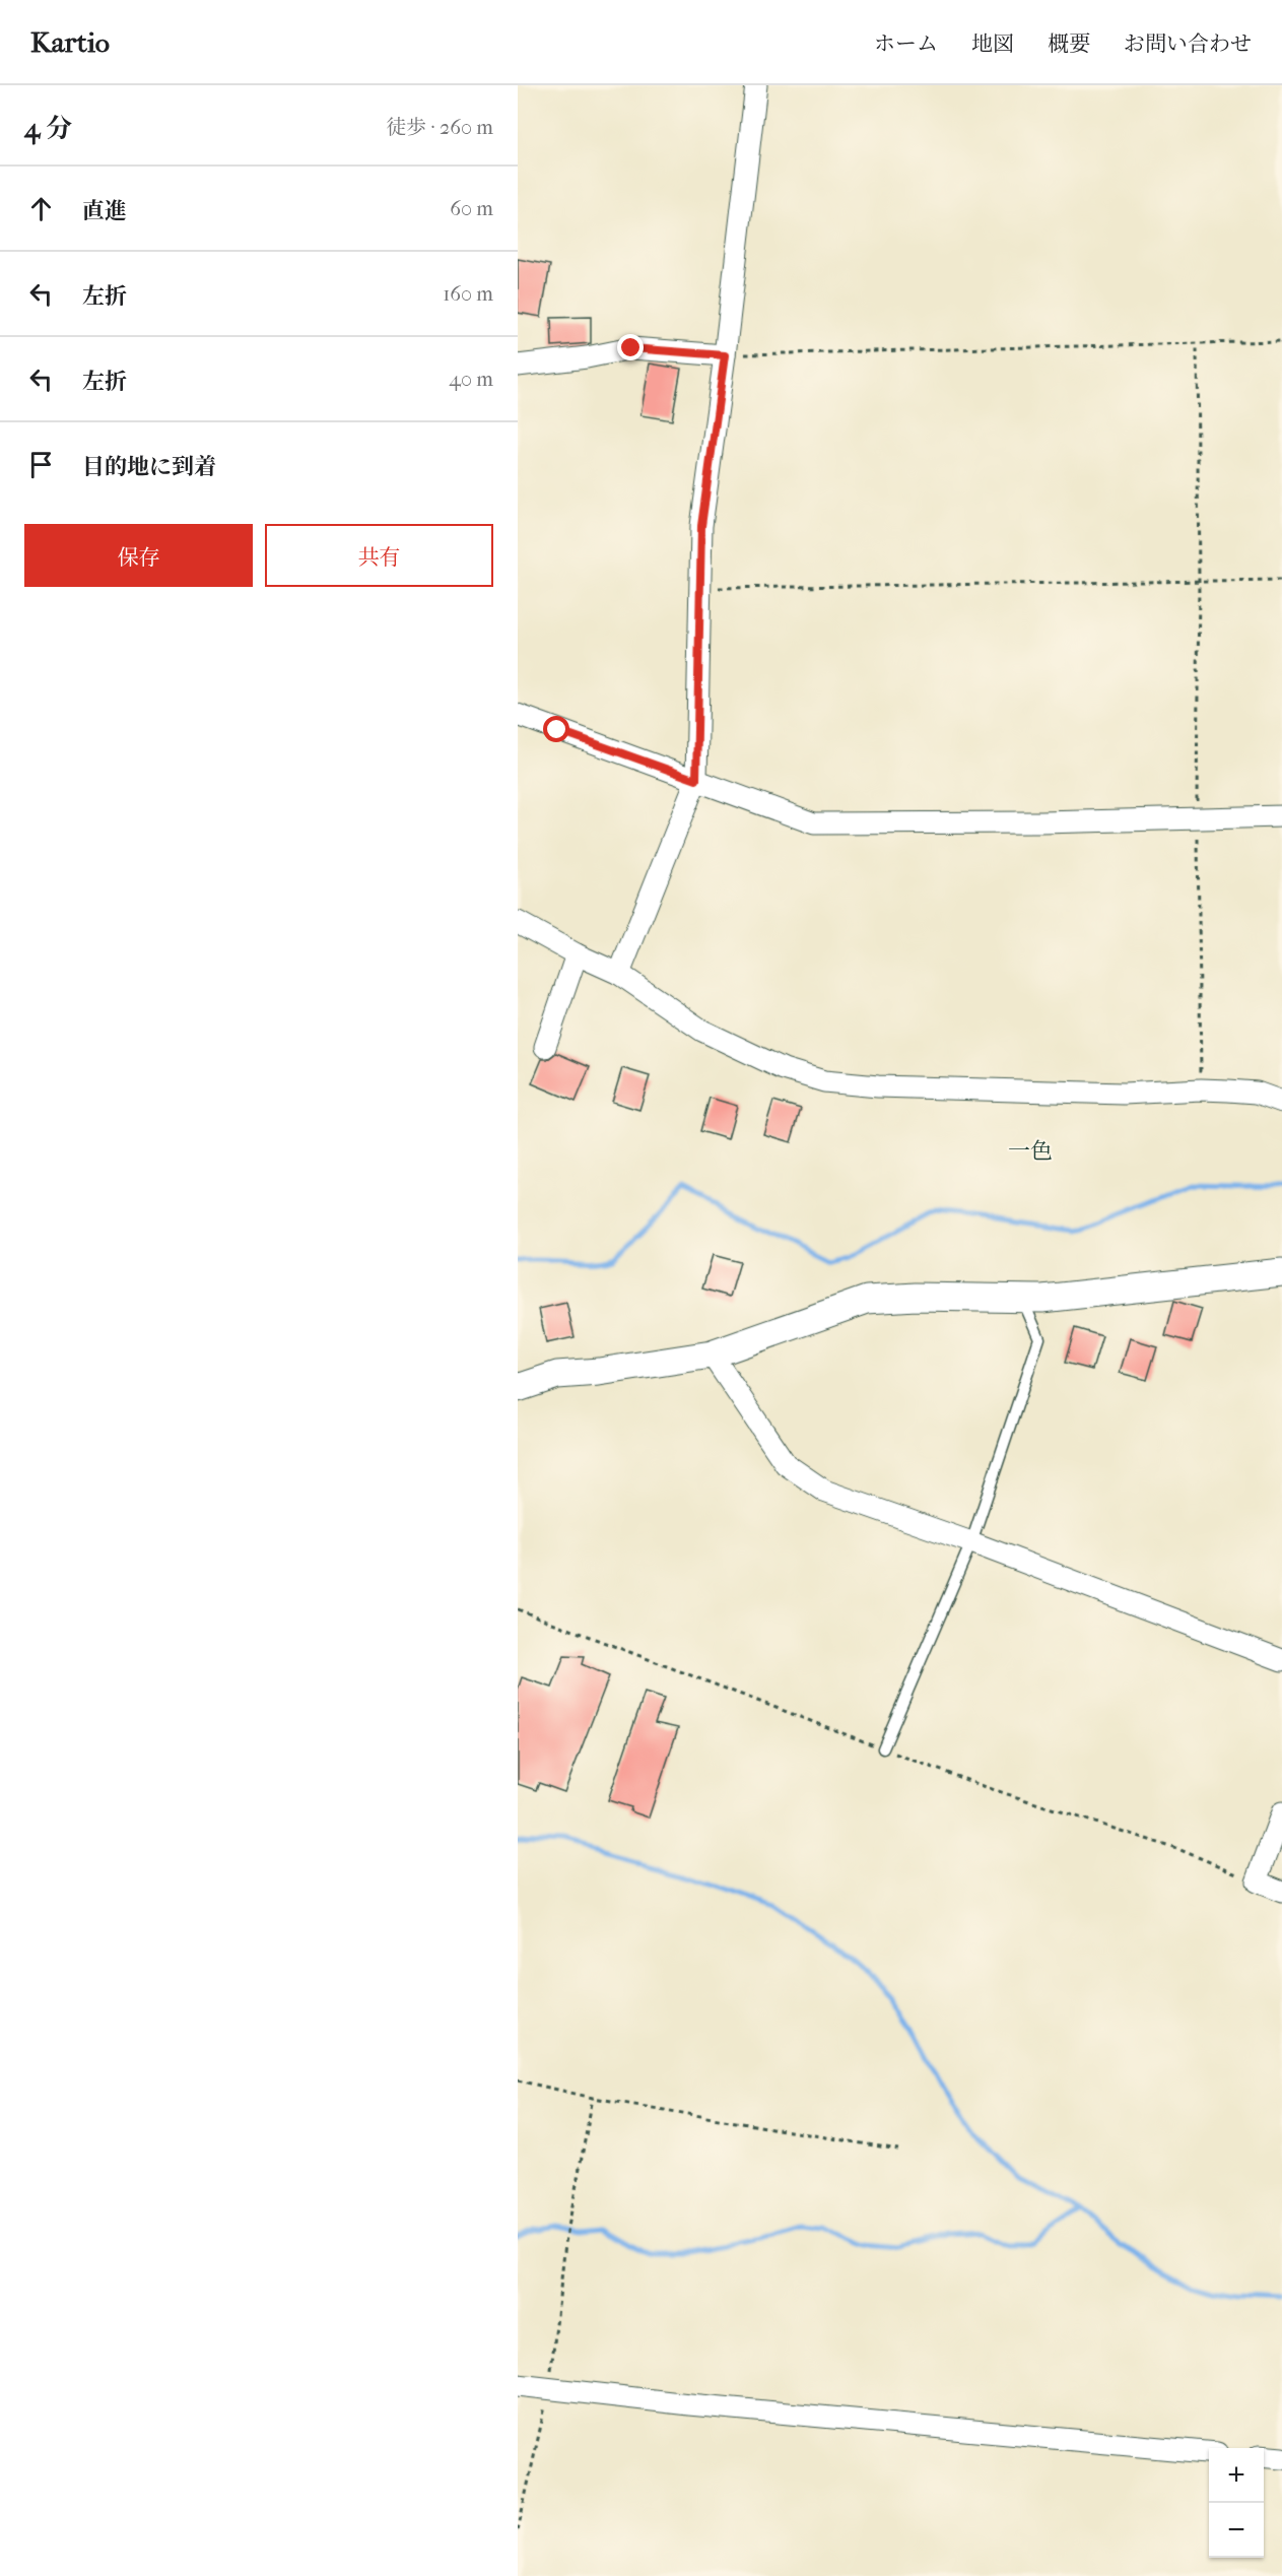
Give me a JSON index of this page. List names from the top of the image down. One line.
{"districts":["一色"],"page":{"header":"Kartio","nav":["ホーム","地図","概要","お問い合わせ"],"heading":["4 分","徒歩 · 260 m"],"list":[["直進","60 m"],["左折","160 m"],["左折","40 m"],"目的地に到着"],"buttons":["保存","共有"],"map_buttons":["+","−"]}}
